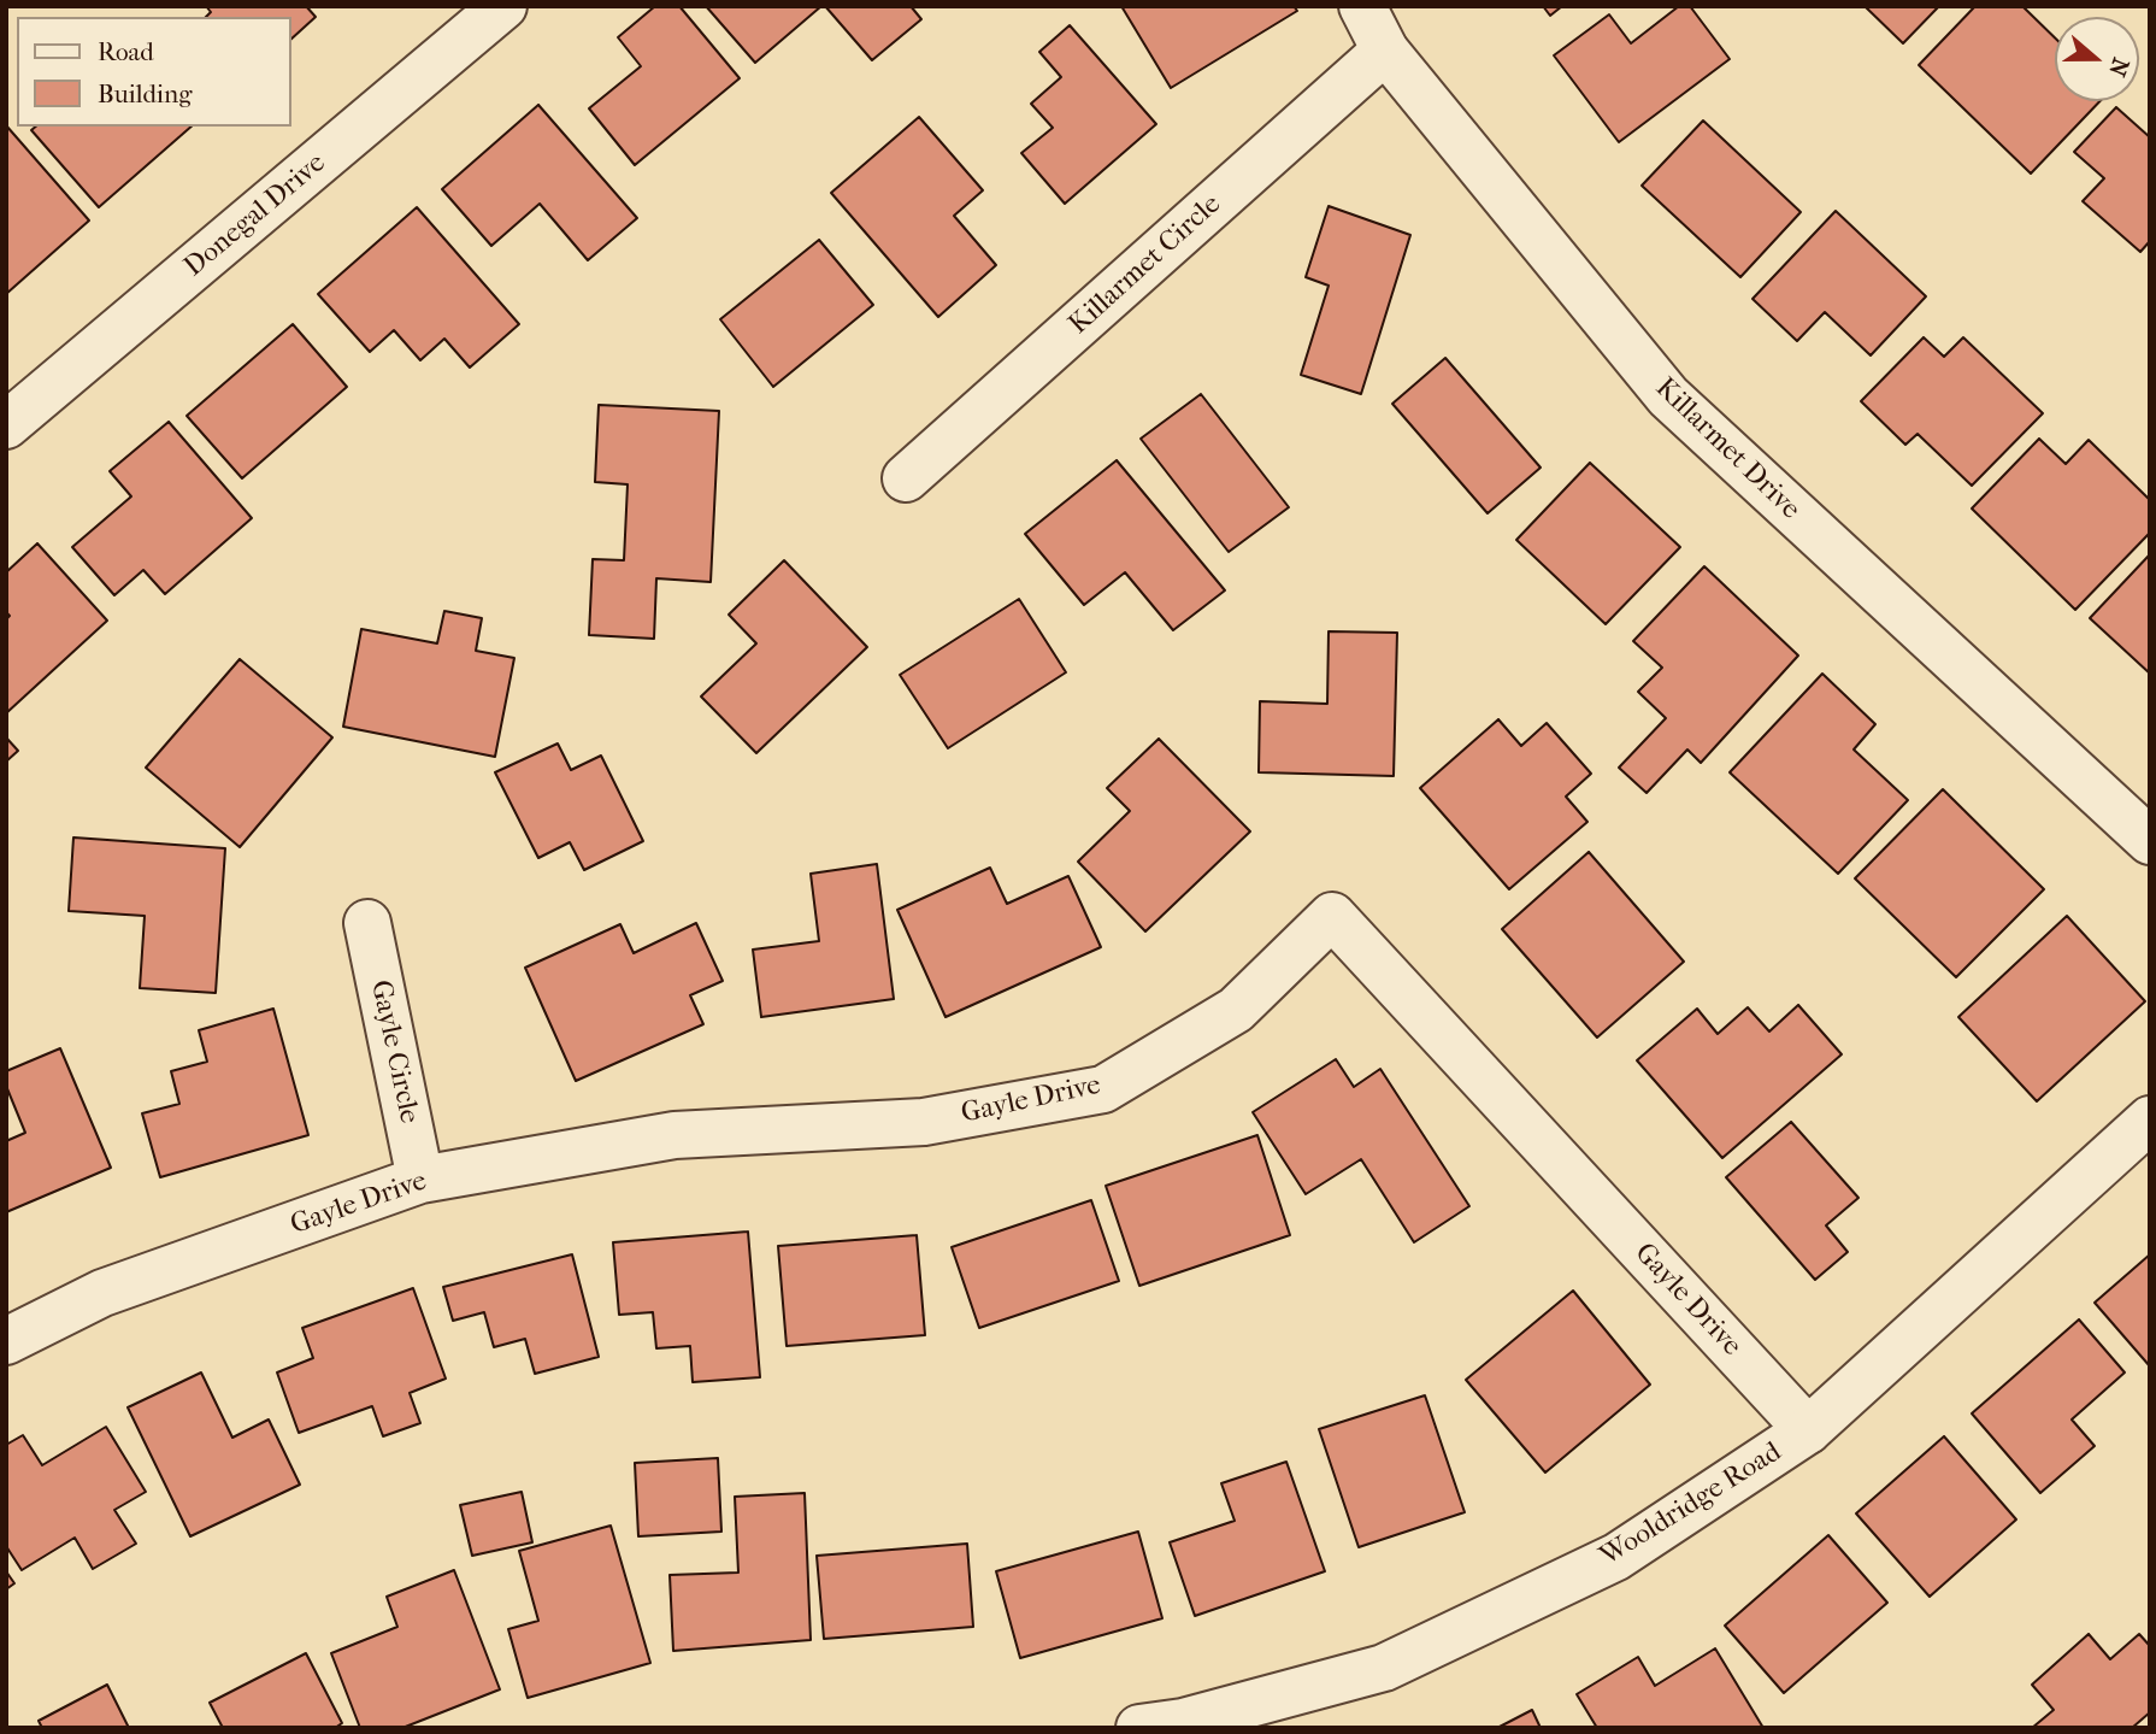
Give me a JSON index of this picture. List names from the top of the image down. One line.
{"streets":{"street":["Donegal Drive","Killarmet Circle","Killarmet Drive","Gayle Circle","Gayle Drive","Wooldridge Road"]},"crossings":[["Killarmet Circle","Killarmet Drive"],["Gayle Circle","Gayle Drive"],["Gayle Drive","Wooldridge Road"]],"legend":["Road","Building"],"north":"right"}
